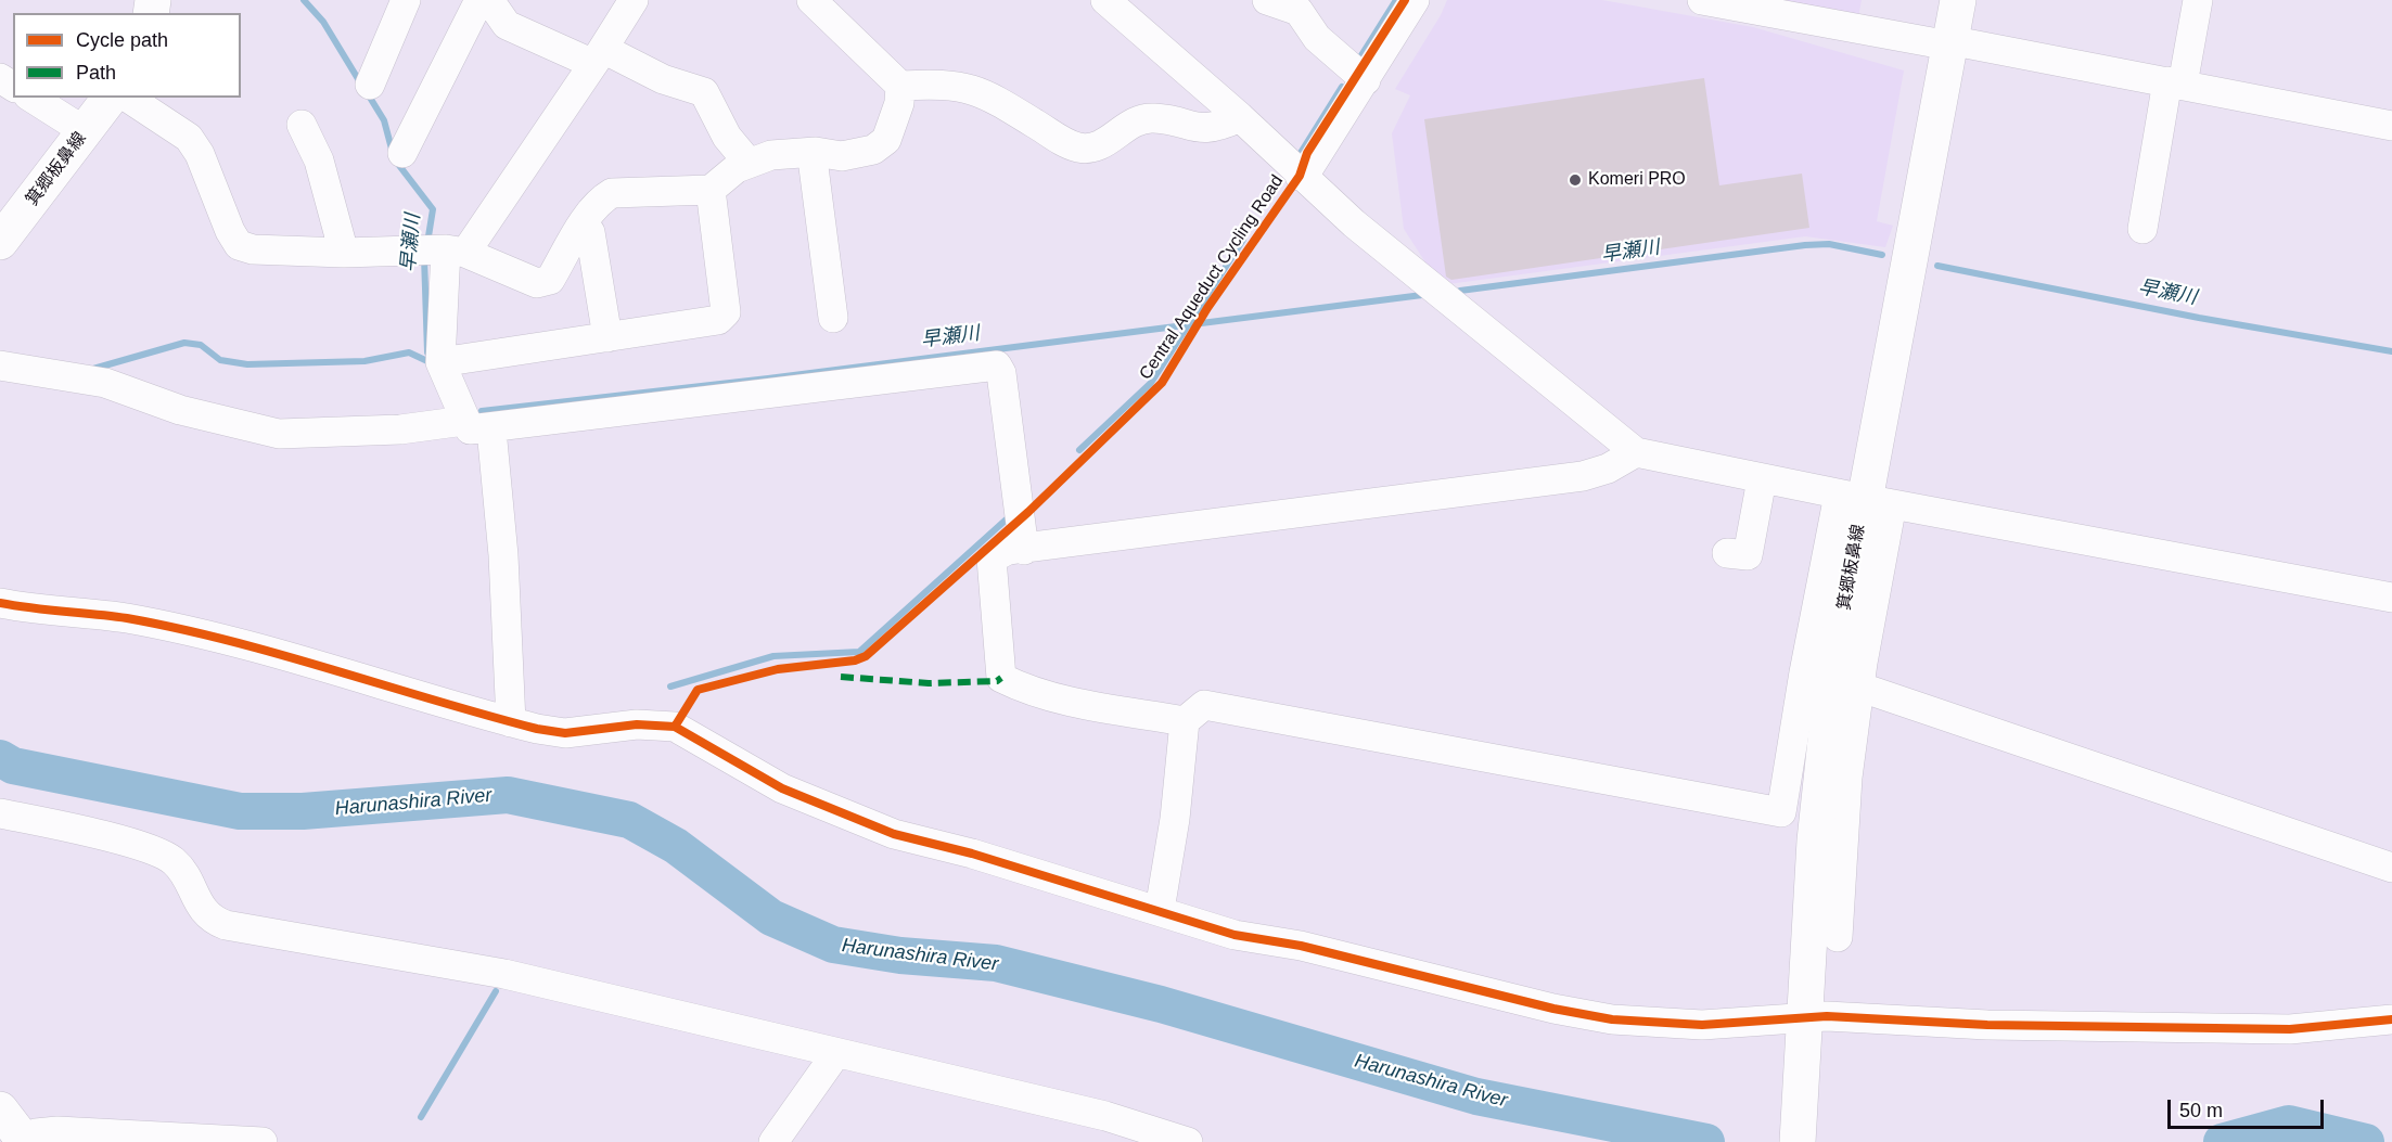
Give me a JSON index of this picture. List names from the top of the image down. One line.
{"streets":{"main road":["箕郷板鼻線"],"cycle path":["Central Aqueduct Cycling Road"]},"water":["早瀬川","Harunashira River"],"places":["Komeri PRO"],"legend":["Cycle path","Path"],"scale_bar":"50 m"}
